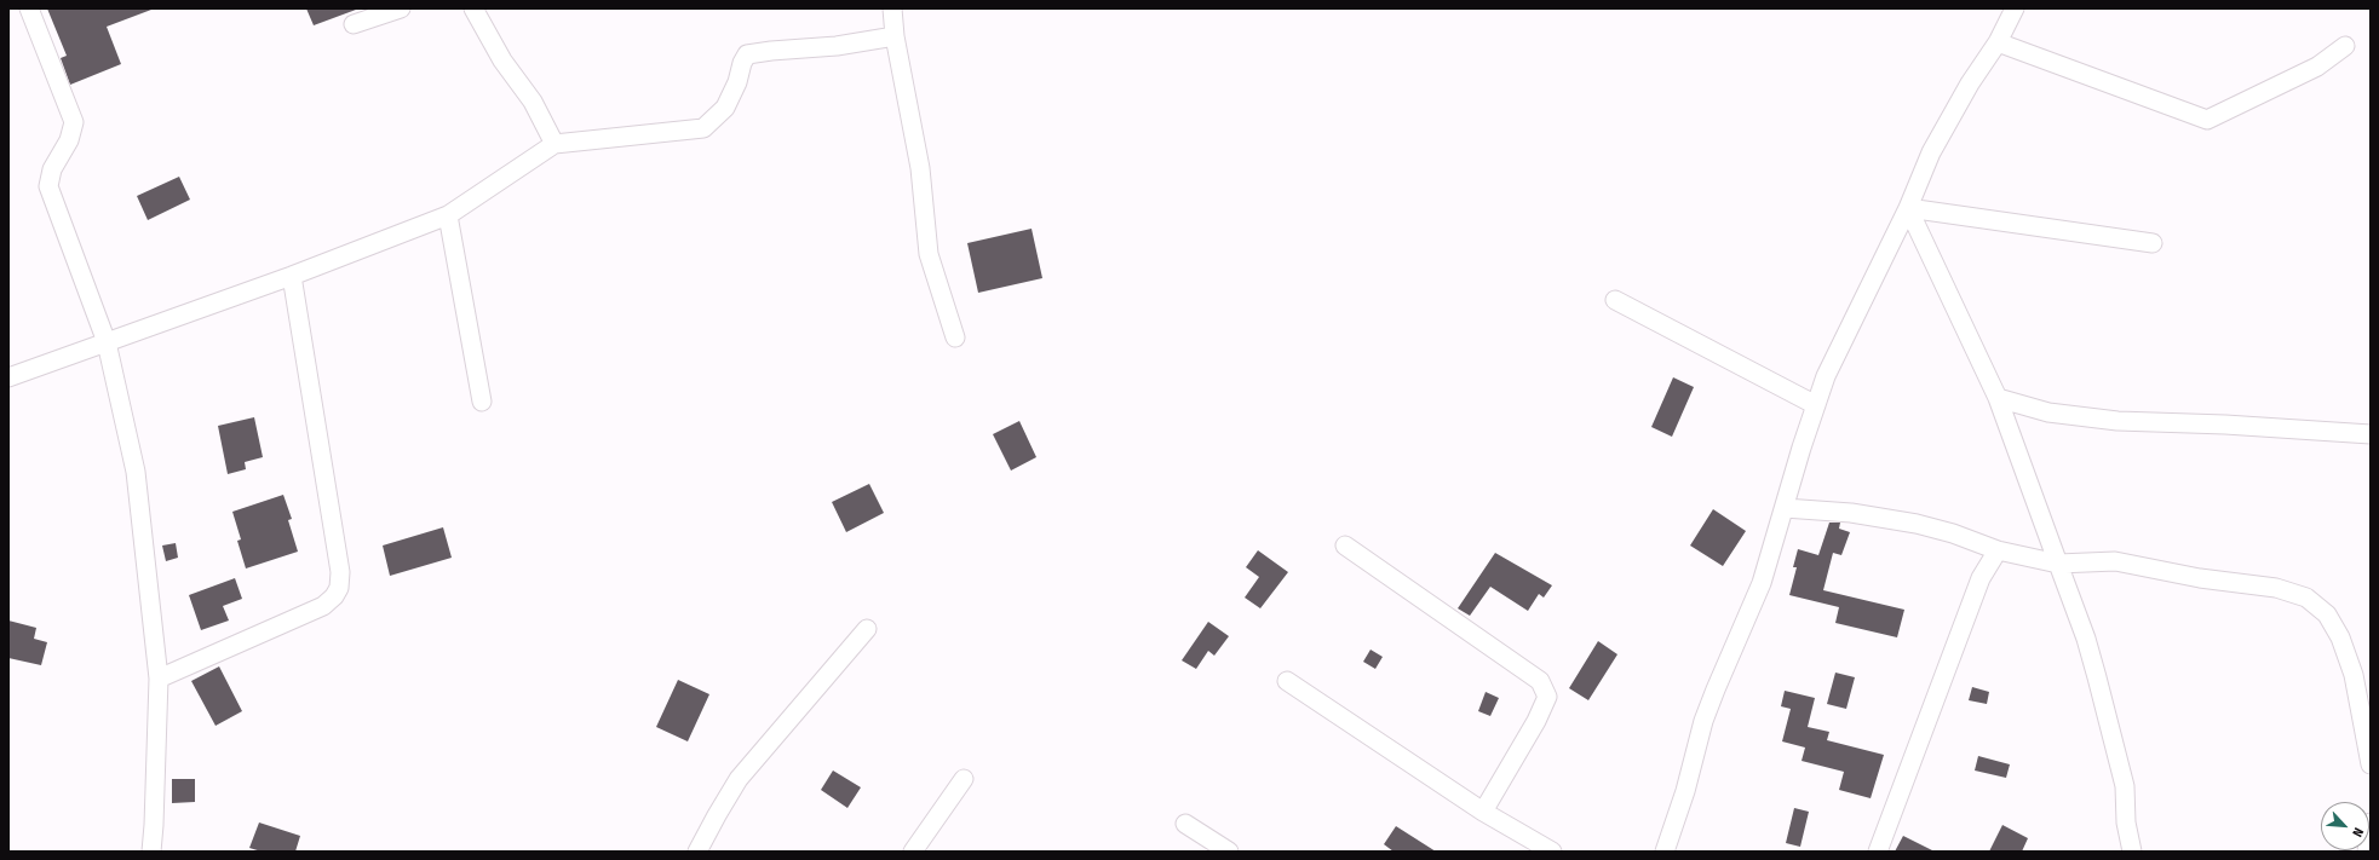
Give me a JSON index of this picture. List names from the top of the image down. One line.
{"north":"bottom right"}
